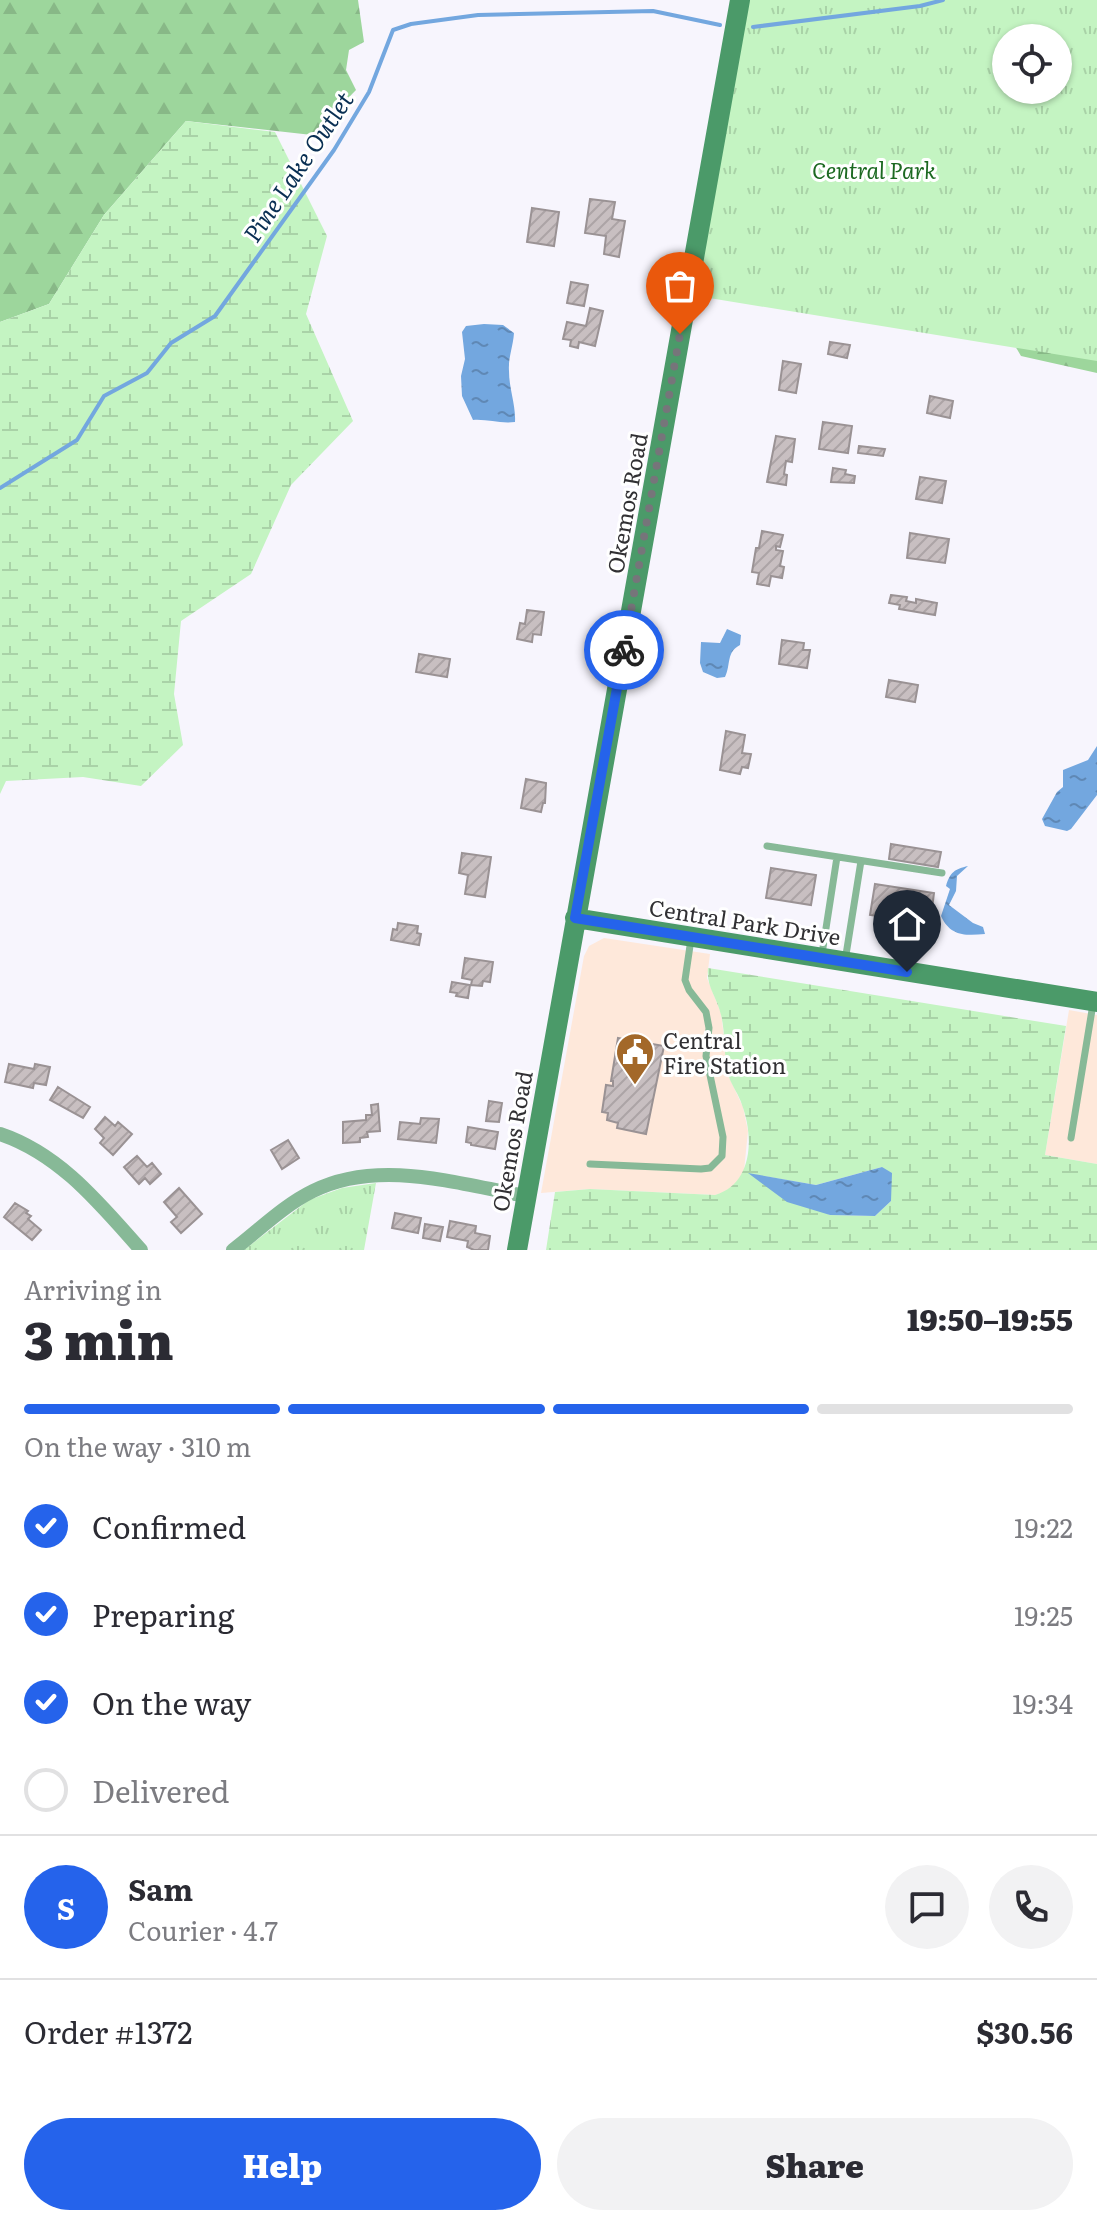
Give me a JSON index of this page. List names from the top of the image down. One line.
{"streets":{"street":["Okemos Road","Central Park Drive"]},"crossings":[["Okemos Road","Central Park Drive"]],"water":["Pine Lake Outlet"],"parks":["Central Park"],"places":{"public building":["Central Fire Station"]},"page":{"heading":["3 min","Arriving in","19:50–19:55"],"panel":["Sam","Courier · 4.7","Order #1372","$30.56"],"bar":"On the way · 310 m","list":[["Confirmed","19:22"],["Preparing","19:25"],["On the way","19:34"],"Delivered"],"round":"S","buttons":["Help","Share"]}}
